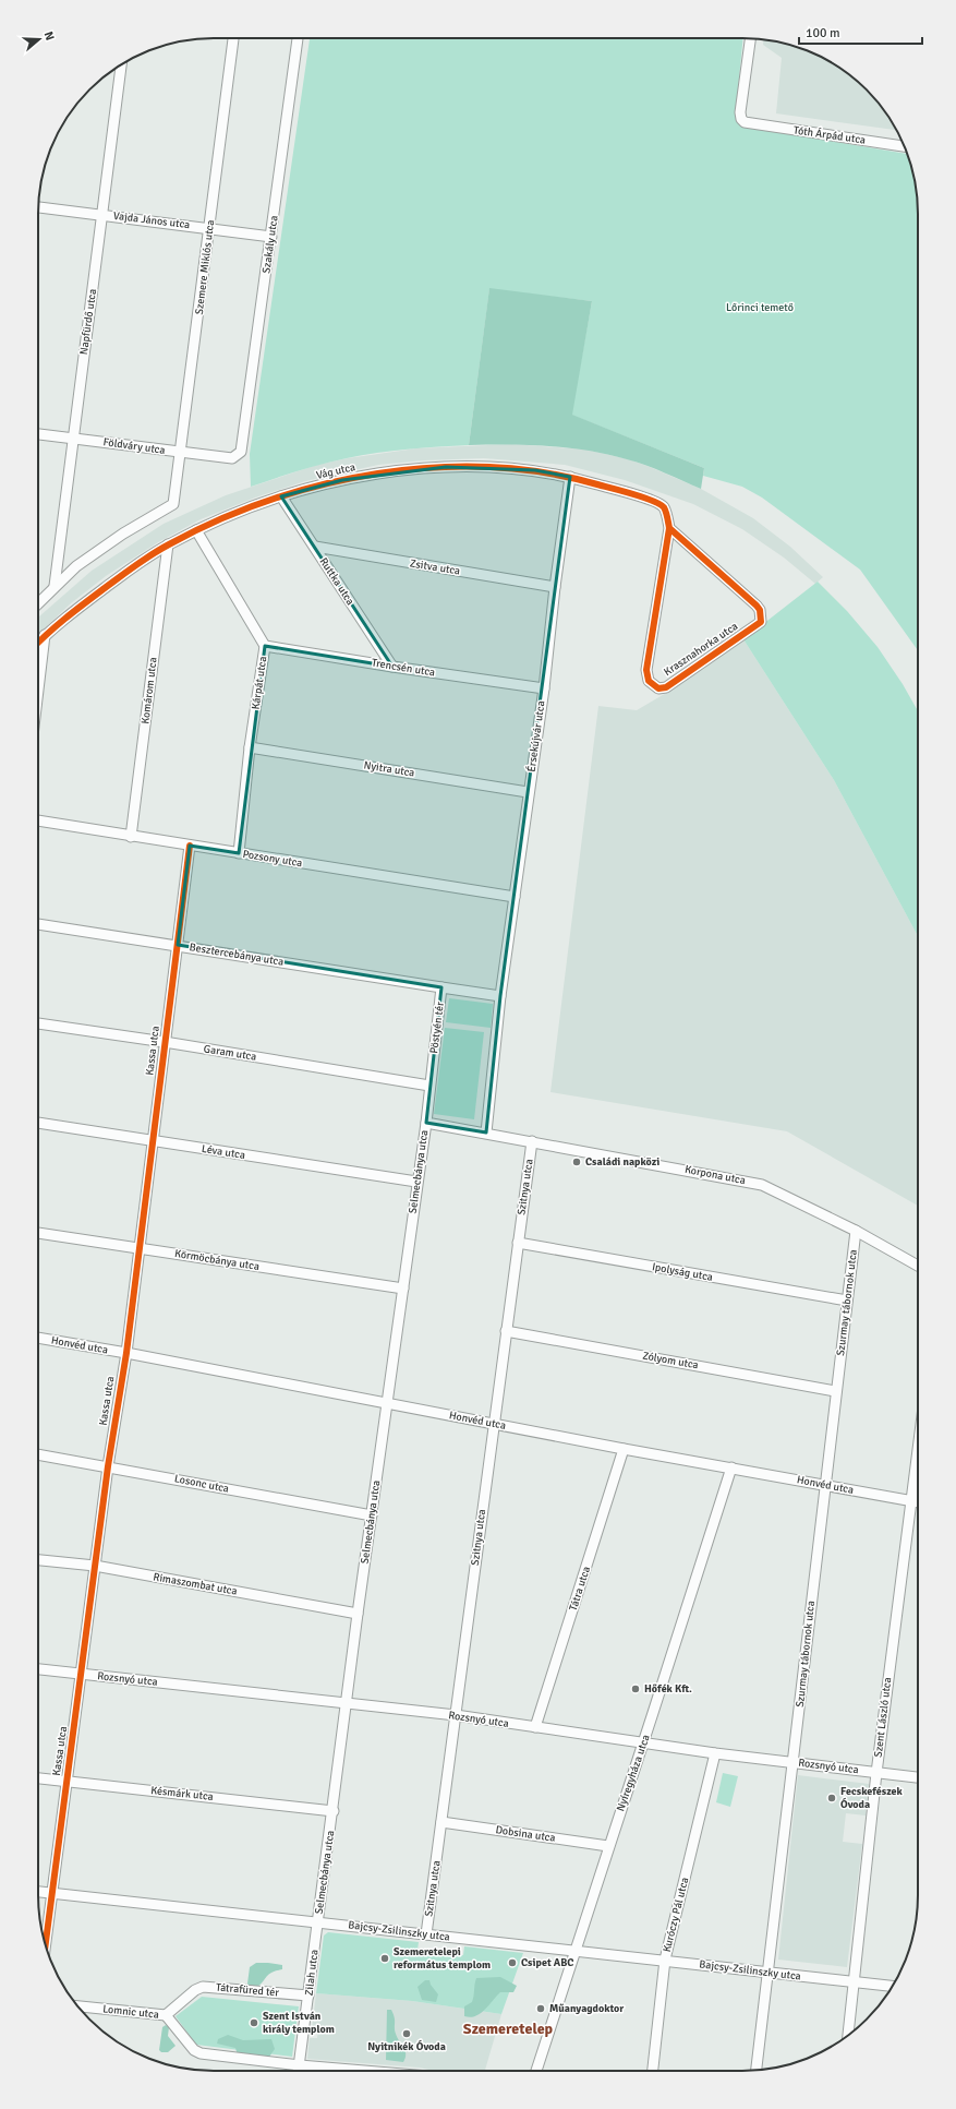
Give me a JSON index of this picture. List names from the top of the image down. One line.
{"streets":{"street":["Tóth Árpád utca","Vajda János utca","Szakály utca","Szemere Miklós utca","Napfürdő utca","Földváry utca","Vág utca","Zsitva utca","Ruttka utca","Krasznahorka utca","Trencsén utca","Kárpát utca","Komárom utca","Érsekújvár utca","Nyitra utca","Pozsony utca","Besztercebánya utca","Pöstyén tér","Kassa utca","Garam utca","Léva utca","Selmecbánya utca","Korpona utca","Szitnya utca","Körmöcbánya utca","Ipolyság utca","Szurmay tábornok utca","Honvéd utca","Zólyom utca","Losonc utca","Rimaszombat utca","Tátra utca","Rozsnyó utca","Szent László utca","Nyíregyháza utca","Késmárk utca","Dobsina utca","Kuróczy Pál utca","Bajcsy-Zsilinszky utca","Zilah utca","Tátrafüred tér","Lomnic utca"]},"crossings":[["Vajda János utca","Szakály utca"],["Vajda János utca","Szemere Miklós utca"],["Vajda János utca","Napfürdő utca"],["Szakály utca","Földváry utca"],["Szemere Miklós utca","Napfürdő utca"],["Szemere Miklós utca","Földváry utca"],["Napfürdő utca","Földváry utca"],["Vág utca","Ruttka utca"],["Vág utca","Krasznahorka utca"],["Vág utca","Kárpát utca"],["Vág utca","Komárom utca"],["Vág utca","Érsekújvár utca"],["Zsitva utca","Ruttka utca"],["Zsitva utca","Érsekújvár utca"],["Ruttka utca","Trencsén utca"],["Trencsén utca","Kárpát utca"],["Trencsén utca","Érsekújvár utca"],["Kárpát utca","Nyitra utca"],["Kárpát utca","Pozsony utca"],["Komárom utca","Pozsony utca"],["Érsekújvár utca","Nyitra utca"],["Érsekújvár utca","Pozsony utca"],["Érsekújvár utca","Pöstyén tér"],["Pozsony utca","Kassa utca"],["Besztercebánya utca","Pöstyén tér"],["Besztercebánya utca","Kassa utca"],["Pöstyén tér","Garam utca"],["Pöstyén tér","Selmecbánya utca"],["Kassa utca","Garam utca"],["Kassa utca","Léva utca"],["Kassa utca","Körmöcbánya utca"],["Kassa utca","Honvéd utca"],["Kassa utca","Losonc utca"],["Kassa utca","Rimaszombat utca"],["Kassa utca","Rozsnyó utca"],["Kassa utca","Késmárk utca"],["Kassa utca","Bajcsy-Zsilinszky utca"],["Léva utca","Selmecbánya utca"],["Selmecbánya utca","Körmöcbánya utca"],["Selmecbánya utca","Honvéd utca"],["Selmecbánya utca","Losonc utca"],["Selmecbánya utca","Rimaszombat utca"],["Selmecbánya utca","Rozsnyó utca"],["Selmecbánya utca","Késmárk utca"],["Selmecbánya utca","Bajcsy-Zsilinszky utca"],["Selmecbánya utca","Zilah utca"],["Korpona utca","Szitnya utca"],["Korpona utca","Szurmay tábornok utca"],["Szitnya utca","Ipolyság utca"],["Szitnya utca","Honvéd utca"],["Szitnya utca","Zólyom utca"],["Szitnya utca","Rozsnyó utca"],["Szitnya utca","Dobsina utca"],["Szitnya utca","Bajcsy-Zsilinszky utca"],["Ipolyság utca","Szurmay tábornok utca"],["Szurmay tábornok utca","Honvéd utca"],["Szurmay tábornok utca","Zólyom utca"],["Szurmay tábornok utca","Rozsnyó utca"],["Szurmay tábornok utca","Bajcsy-Zsilinszky utca"],["Honvéd utca","Tátra utca"],["Honvéd utca","Szent László utca"],["Honvéd utca","Nyíregyháza utca"],["Tátra utca","Rozsnyó utca"],["Rozsnyó utca","Szent László utca"],["Rozsnyó utca","Nyíregyháza utca"],["Rozsnyó utca","Kuróczy Pál utca"],["Szent László utca","Bajcsy-Zsilinszky utca"],["Nyíregyháza utca","Dobsina utca"],["Nyíregyháza utca","Bajcsy-Zsilinszky utca"],["Kuróczy Pál utca","Bajcsy-Zsilinszky utca"],["Bajcsy-Zsilinszky utca","Zilah utca"],["Zilah utca","Tátrafüred tér"],["Tátrafüred tér","Lomnic utca"]],"districts":["Szemeretelep"],"parks":["Lőrinci temető"],"places":["Családi napközi","Hőfék Kft.","Fecskefészek Óvoda","Szemeretelepi református templom","Csipet ABC","Műanyagdoktor","Szent István király templom","Nyitnikék Óvoda"],"scale_bar":"100 m","north":"right"}
